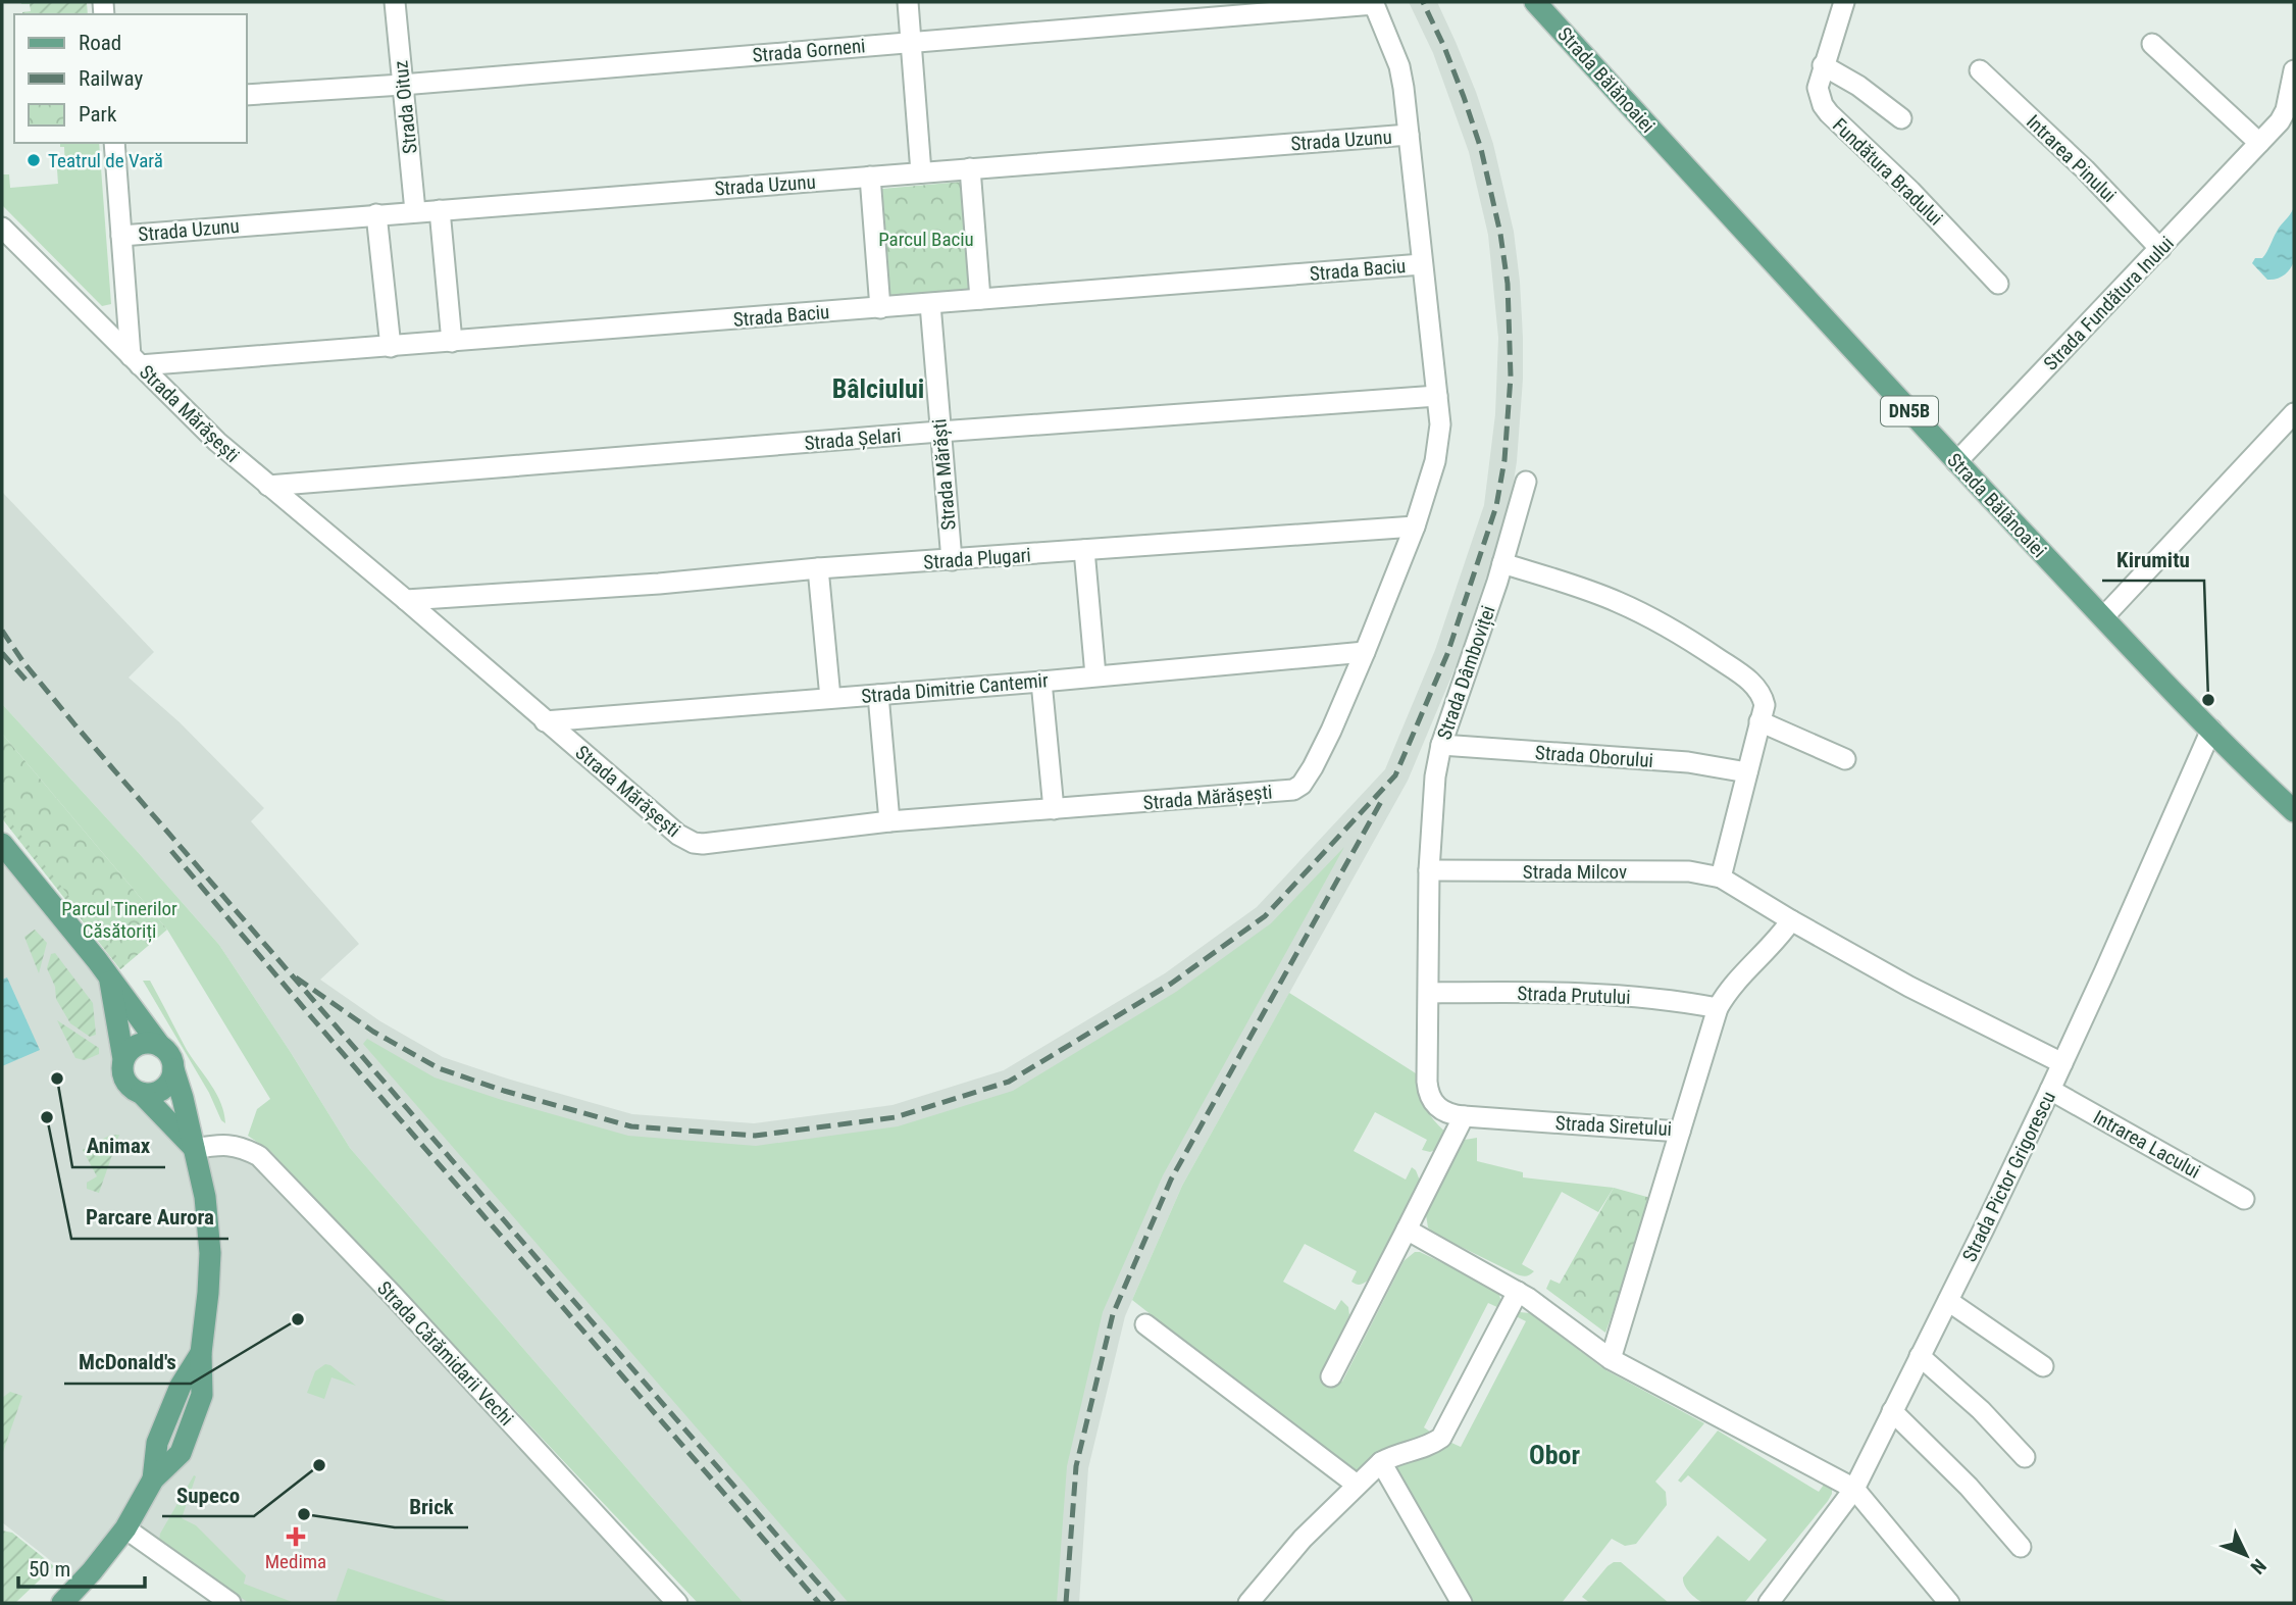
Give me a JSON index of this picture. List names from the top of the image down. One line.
{"streets":{"main road":["Strada Bălănoaiei","DN5B"],"street":["Strada Gorneni","Strada Oituz","Strada Uzunu","Intrarea Pinului","Fundătura Bradului","Strada Baciu","Strada Fundătura Inului","Strada Mărășești","Strada Șelari","Strada Mărăști","Strada Plugari","Strada Dâmboviței","Strada Dimitrie Cantemir","Strada Oborului","Strada Milcov","Strada Prutului","Strada Siretului","Intrarea Lacului","Strada Pictor Grigorescu","Strada Cărămidarii Vechi"]},"crossings":[["Strada Gorneni","Strada Oituz"],["Strada Gorneni","Strada Uzunu"],["Strada Bălănoaiei","Strada Fundătura Inului"],["Strada Bălănoaiei","Strada Pictor Grigorescu"],["Strada Oituz","Strada Uzunu"],["Intrarea Pinului","Strada Fundătura Inului"],["Strada Baciu","Strada Mărășești"],["Strada Baciu","Strada Mărăști"],["Strada Mărășești","Strada Șelari"],["Strada Mărășești","Strada Plugari"],["Strada Mărășești","Strada Dimitrie Cantemir"],["Strada Șelari","Strada Mărăști"],["Strada Mărăști","Strada Plugari"],["Strada Dâmboviței","Strada Oborului"],["Strada Dâmboviței","Strada Milcov"],["Strada Dâmboviței","Strada Prutului"],["Strada Dâmboviței","Strada Siretului"],["Strada Prutului","Strada Siretului"],["Intrarea Lacului","Strada Pictor Grigorescu"]],"districts":["Bâlciului","Obor"],"parks":["Parcul Baciu","Parcul Tinerilor Căsătoriți"],"places":{"other":["Teatrul de Vară","Kirumitu","Animax","Parcare Aurora","McDonald's","Supeco","Brick"],"health":["Medima"]},"legend":["Road","Railway","Park"],"scale_bar":"50 m","north":"bottom right"}
